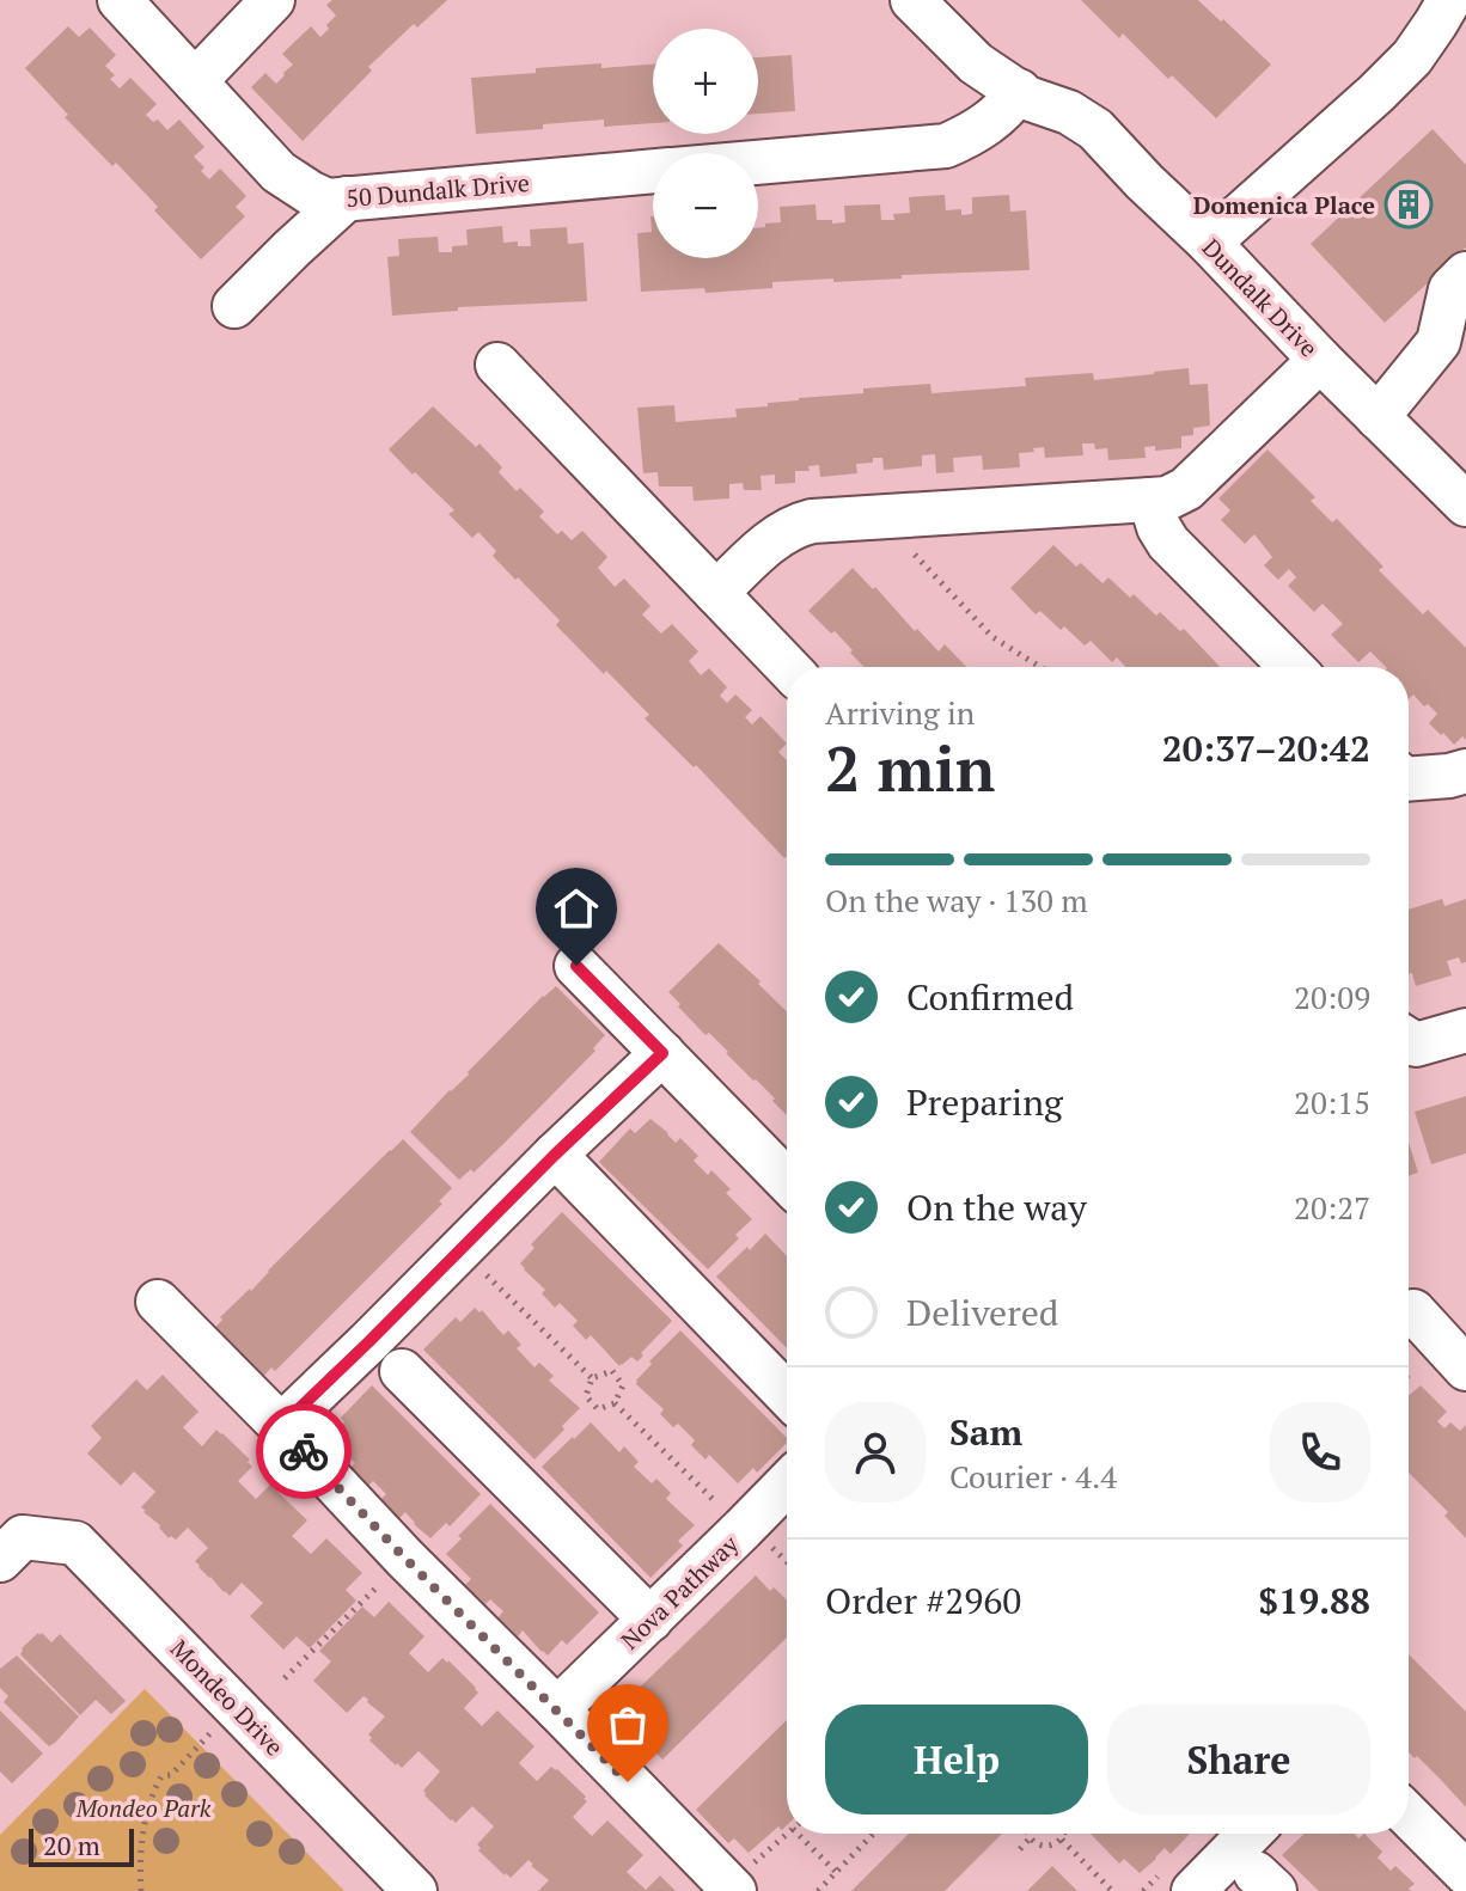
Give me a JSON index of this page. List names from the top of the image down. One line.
{"streets":{"street":["50 Dundalk Drive","Dundalk Drive","Nova Pathway","Mondeo Drive"]},"crossings":[["50 Dundalk Drive","Dundalk Drive"]],"parks":["Mondeo Park"],"places":{"building":["Domenica Place"]},"scale_bar":"20 m","page":{"map_buttons":["+","−"],"heading":["2 min","Arriving in","20:37–20:42"],"panel":["Sam","Courier · 4.4","Order #2960","$19.88"],"bar":"On the way · 130 m","list":[["Confirmed","20:09"],["Preparing","20:15"],["On the way","20:27"],"Delivered"],"buttons":["Help","Share"],"scale":"20 m"}}
